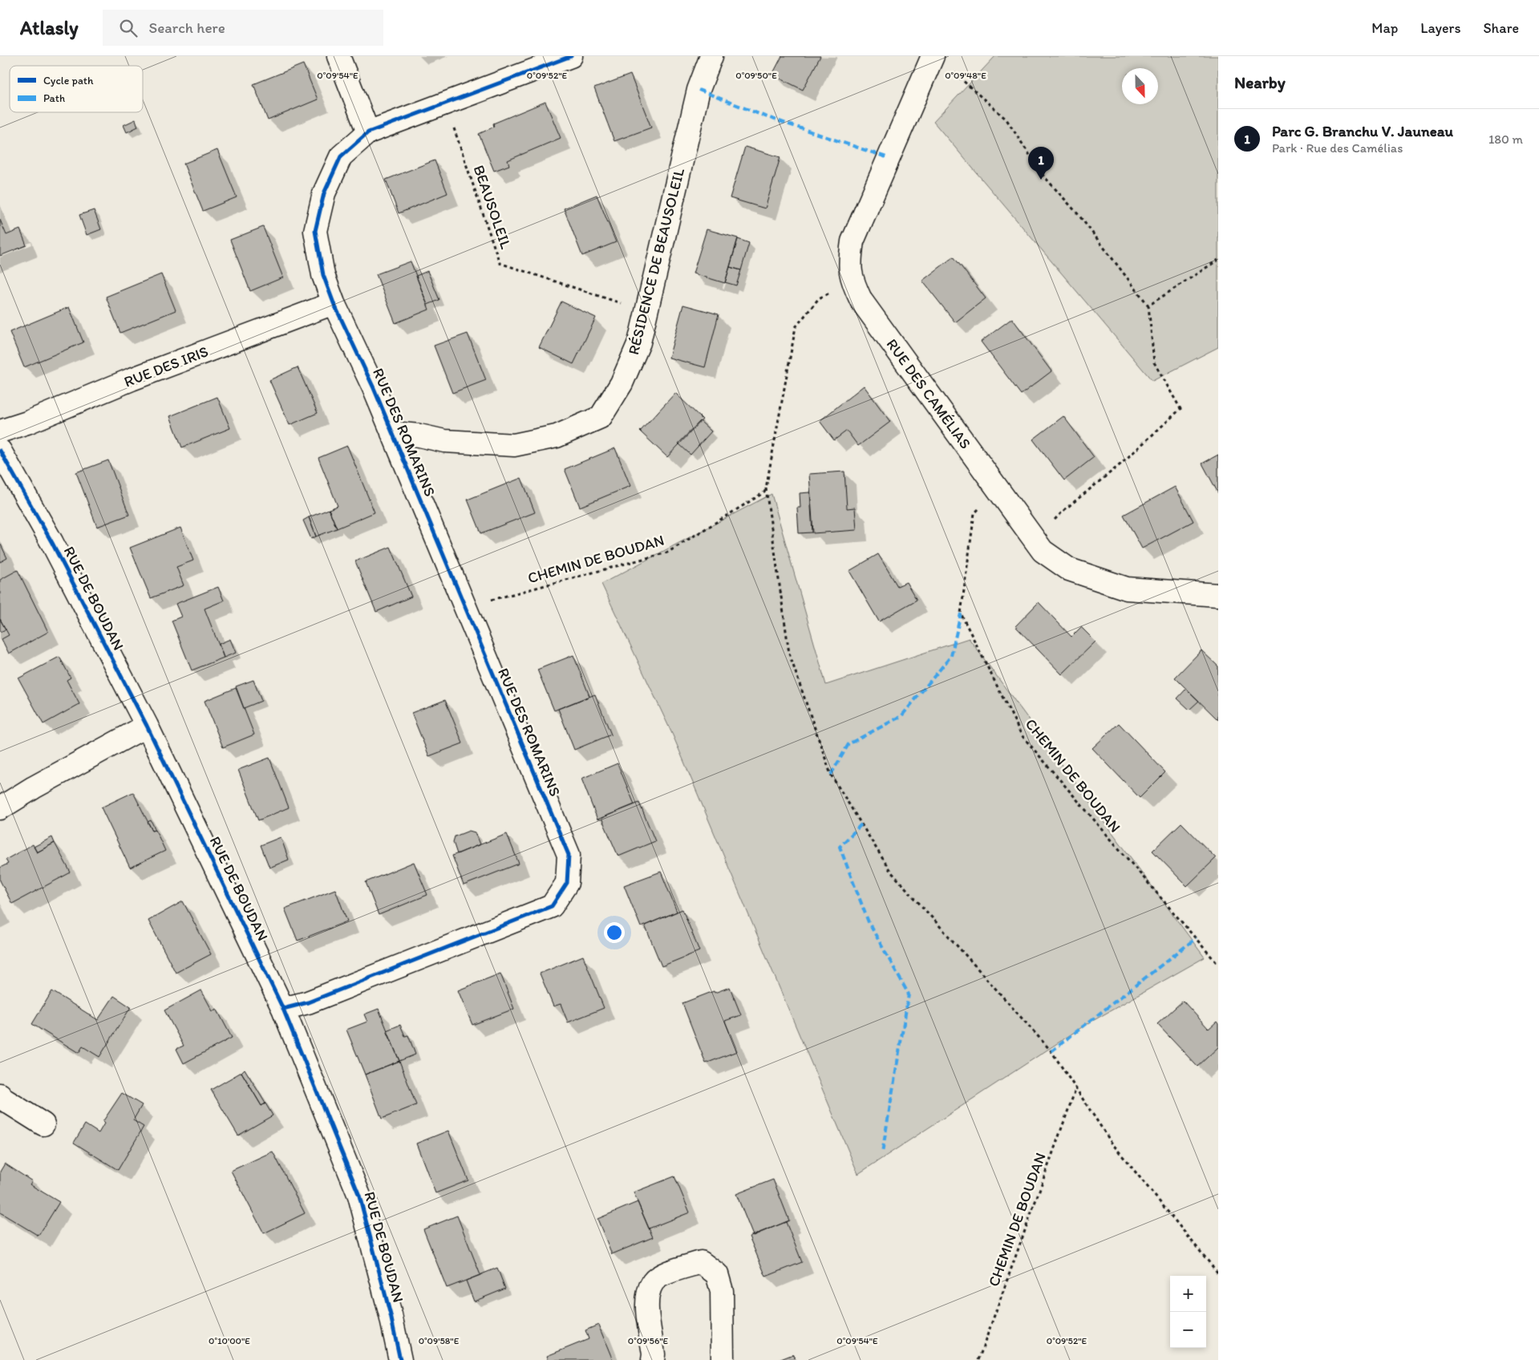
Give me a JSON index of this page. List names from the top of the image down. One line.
{"streets":{"street":["RÉSIDENCE DE BEAUSOLEIL","RUE DES IRIS","RUE DES CAMÉLIAS","RUE DES ROMARINS","RUE DE BOUDAN"],"path":["BEAUSOLEIL","CHEMIN DE BOUDAN"]},"crossings":[["BEAUSOLEIL","RÉSIDENCE DE BEAUSOLEIL"],["RÉSIDENCE DE BEAUSOLEIL","RUE DES ROMARINS"],["RUE DES IRIS","RUE DES ROMARINS"],["RUE DES CAMÉLIAS","CHEMIN DE BOUDAN"],["RUE DES ROMARINS","CHEMIN DE BOUDAN"],["RUE DES ROMARINS","RUE DE BOUDAN"]],"legend":["Cycle path","Path"],"north":"bottom","page":{"header":"Atlasly","search":"Search here","nav":["Map","Layers","Share"],"heading":"Nearby","list":[{"mark":"1","name":"Parc G. Branchu V. Jauneau","note":"Park · Rue des Camélias","value":"180 m"}],"pins":"1","map_buttons":["+","−"]},"coordinates":["0°09'54\"E","0°09'50\"E","0°09'48\"E","0°09'52\"E","0°10'00\"E","0°09'58\"E","0°09'56\"E"]}
